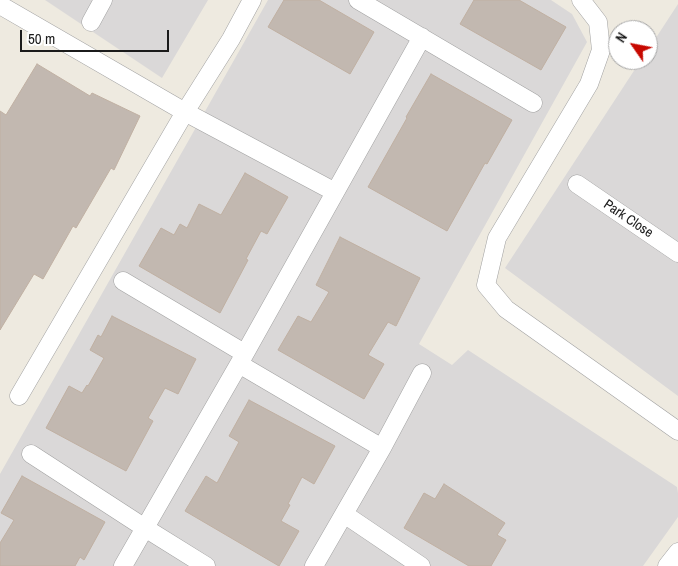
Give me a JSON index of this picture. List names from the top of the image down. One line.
{"streets":{"street":["Park Close"]},"scale_bar":"50 m","north":"top left"}
